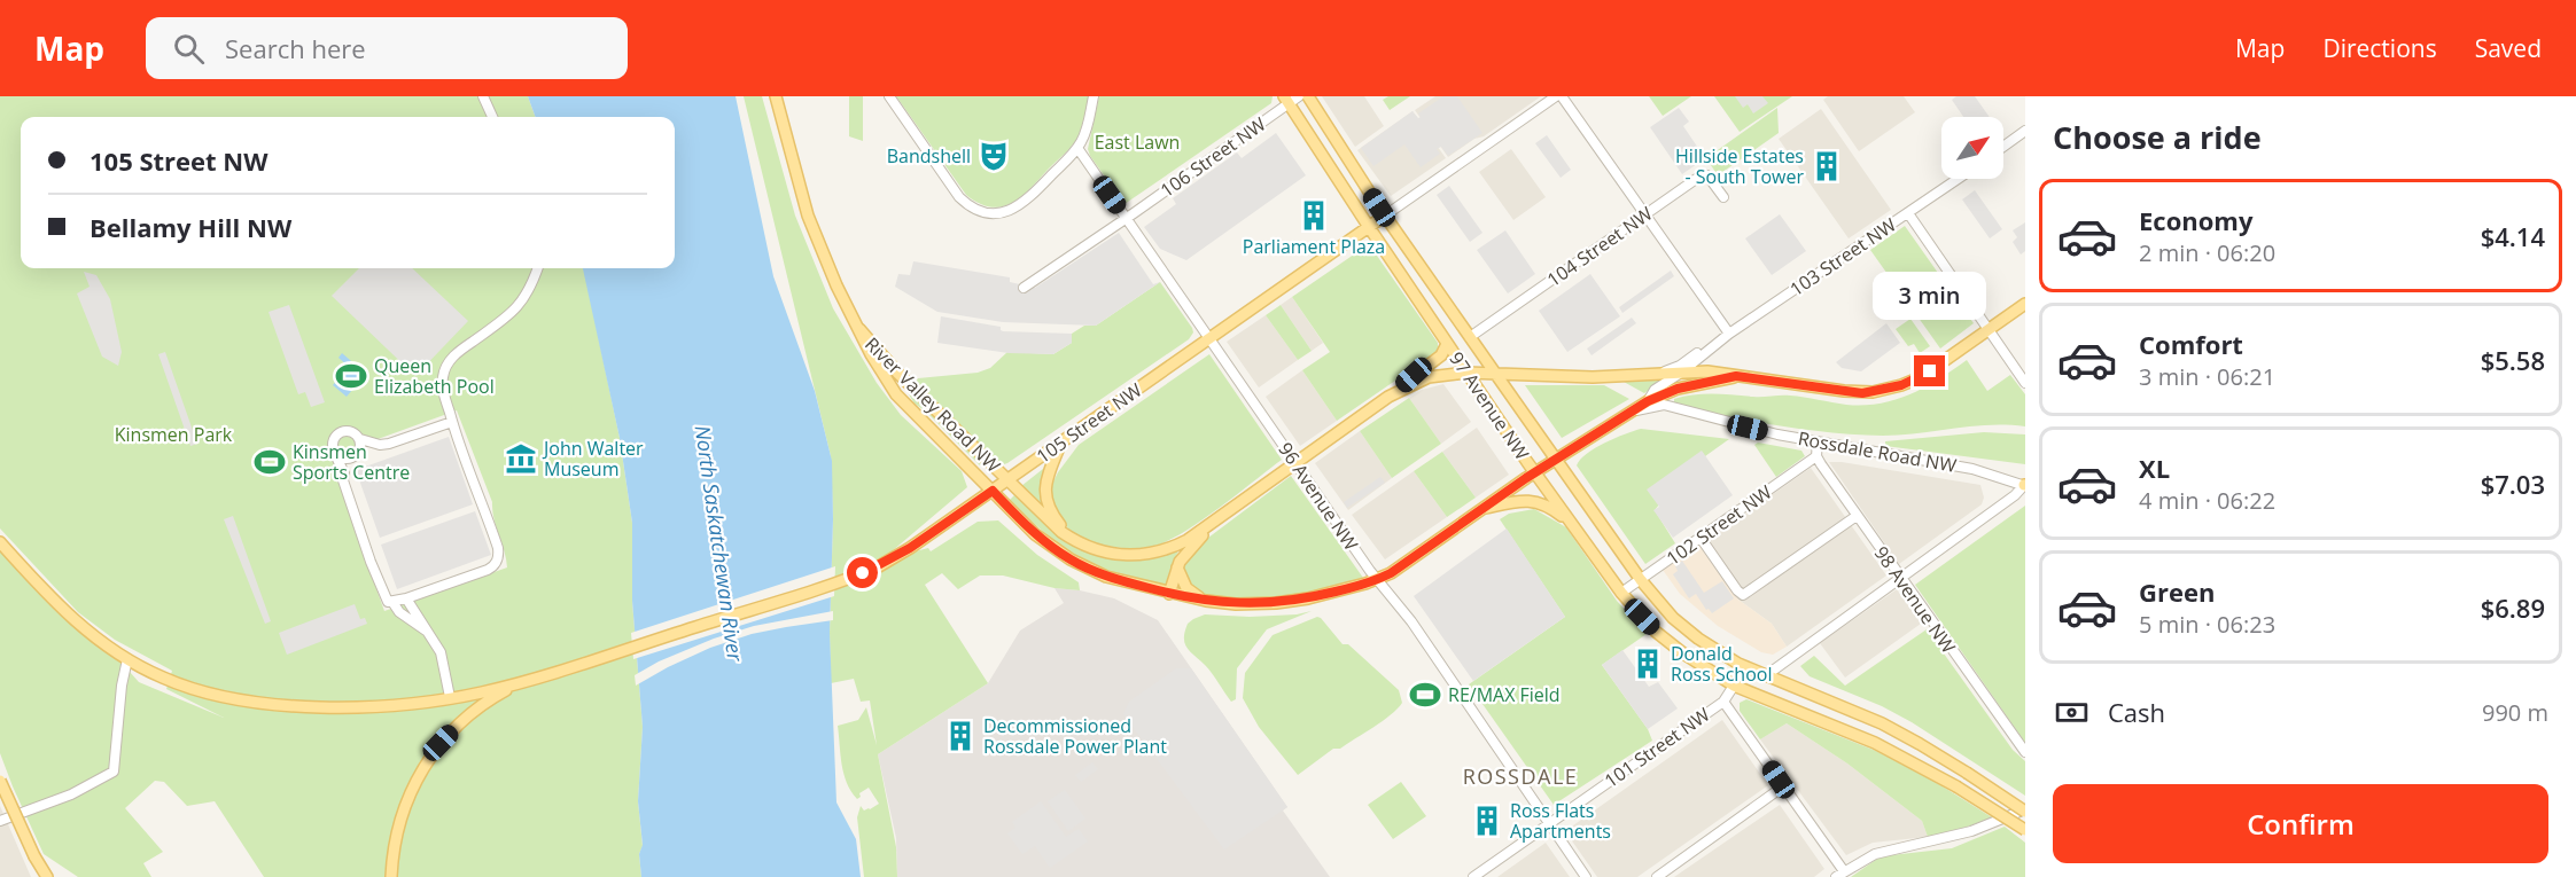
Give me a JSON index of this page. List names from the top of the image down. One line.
{"streets":{"main road":["River Valley Road NW","97 Avenue NW","105 Street NW","Rossdale Road NW"],"street":["106 Street NW","104 Street NW","103 Street NW","96 Avenue NW","102 Street NW","98 Avenue NW","101 Street NW"]},"crossings":[["106 Street NW","97 Avenue NW"],["106 Street NW","96 Avenue NW"],["104 Street NW","97 Avenue NW"],["River Valley Road NW","105 Street NW"],["River Valley Road NW","Rossdale Road NW"],["97 Avenue NW","105 Street NW"],["97 Avenue NW","Rossdale Road NW"],["97 Avenue NW","102 Street NW"],["97 Avenue NW","101 Street NW"],["105 Street NW","Rossdale Road NW"],["105 Street NW","96 Avenue NW"],["Rossdale Road NW","96 Avenue NW"],["96 Avenue NW","101 Street NW"],["102 Street NW","98 Avenue NW"]],"districts":["ROSSDALE"],"water":["North Saskatchewan River"],"parks":["East Lawn","Kinsmen Park"],"places":{"theatre":["Bandshell"],"building":["Hillside Estates - South Tower","Parliament Plaza","Donald Ross School","Decommissioned Rossdale Power Plant","Ross Flats Apartments"],"sports":["Queen Elizabeth Pool","Kinsmen Sports Centre","RE/MAX Field"],"museum":["John Walter Museum"]},"north":"top right","page":{"header":"Map","search":"Search here","nav":["Map","Directions","Saved"],"heading":"Choose a ride","banner":["105 Street NW","Bellamy Hill NW"],"list":[{"name":"Economy","note":"2 min · 06:20","value":"$4.14"},{"name":"Comfort","note":"3 min · 06:21","value":"$5.58"},{"name":"XL","note":"4 min · 06:22","value":"$7.03"},{"name":"Green","note":"5 min · 06:23","value":"$6.89"}],"bubble":"3 min","pay":["Cash","990 m"],"buttons":"Confirm"}}
